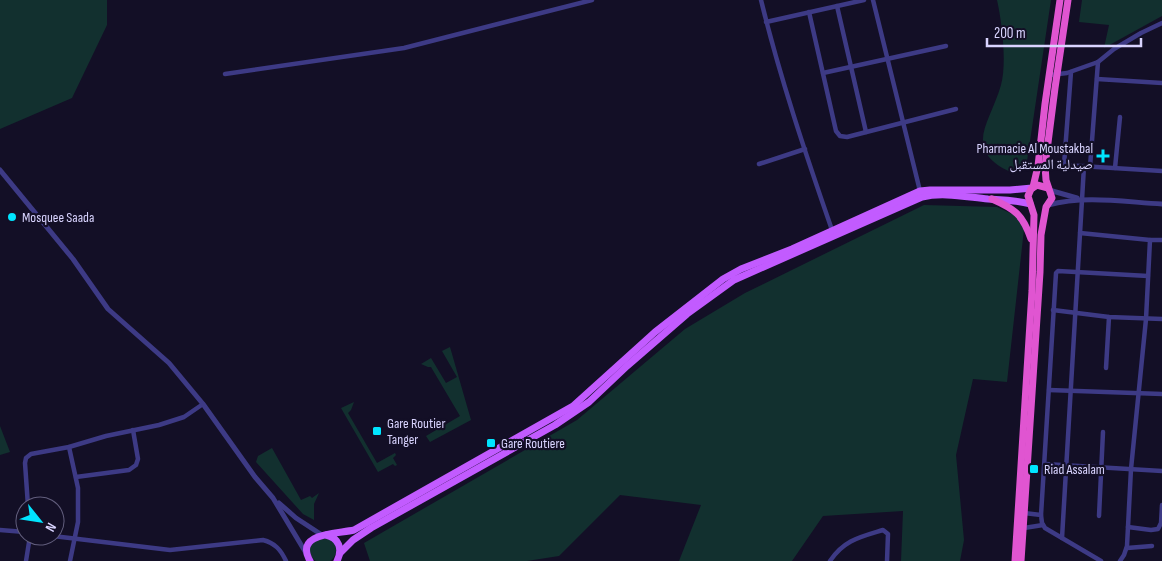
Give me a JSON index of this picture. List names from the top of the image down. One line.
{"places":{"health":["Pharmacie Al Moustakbal صيدلية المستقبل"],"other":["Mosquee Saada"],"transit":["Gare Routier Tanger","Gare Routiere","Riad Assalam"]},"scale_bar":"200 m","north":"bottom right"}
